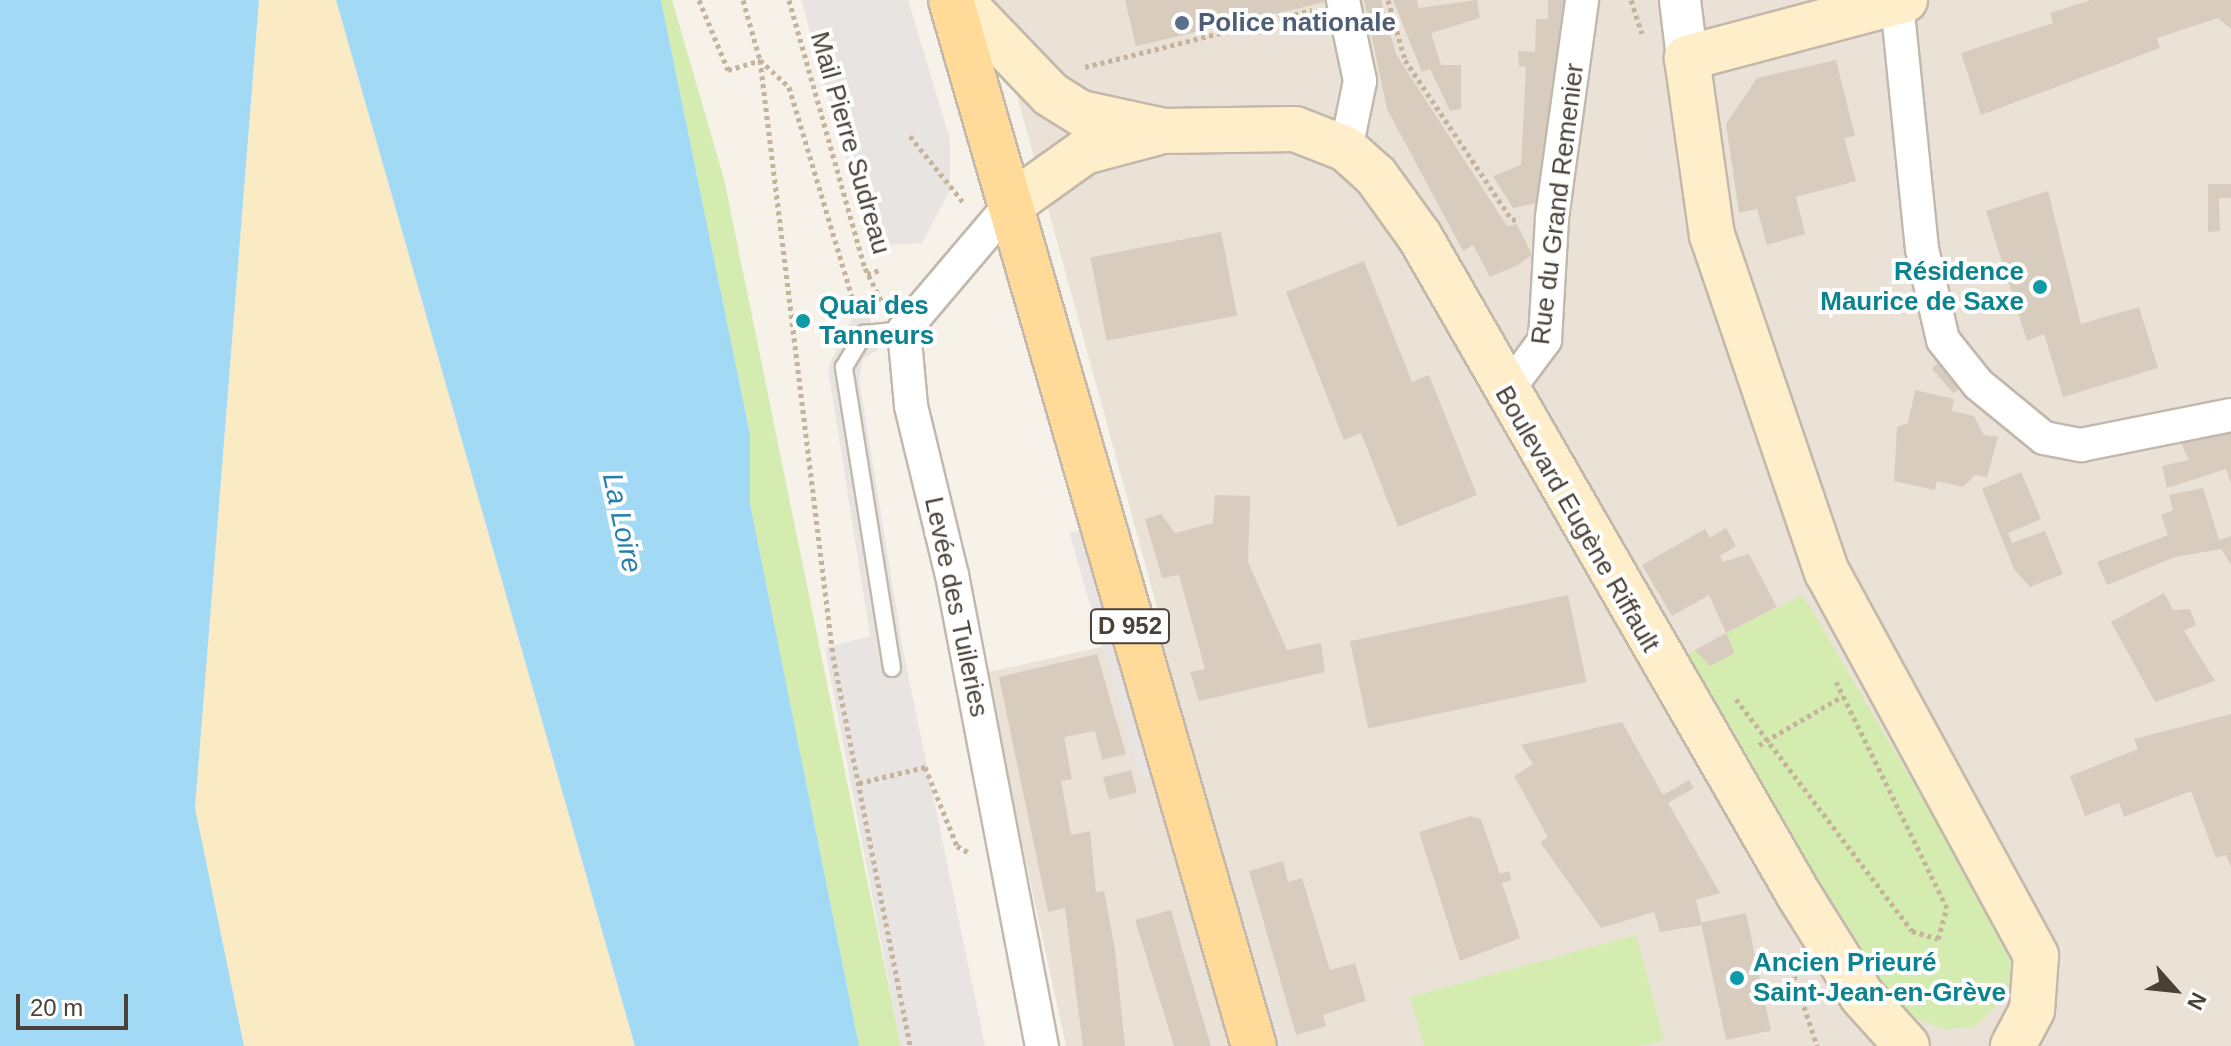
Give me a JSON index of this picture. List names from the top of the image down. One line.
{"streets":{"main road":["Boulevard Eugène Riffault","D 952"],"street":["Rue du Grand Remenier","Levée des Tuileries"],"path":["Mail Pierre Sudreau"]},"crossings":[["Rue du Grand Remenier","Boulevard Eugène Riffault"],["Boulevard Eugène Riffault","D 952"]],"water":["La Loire"],"places":["Police nationale","Résidence Maurice de Saxe","Quai des Tanneurs","Ancien Prieuré Saint-Jean-en-Grève"],"scale_bar":"20 m","north":"bottom right"}
